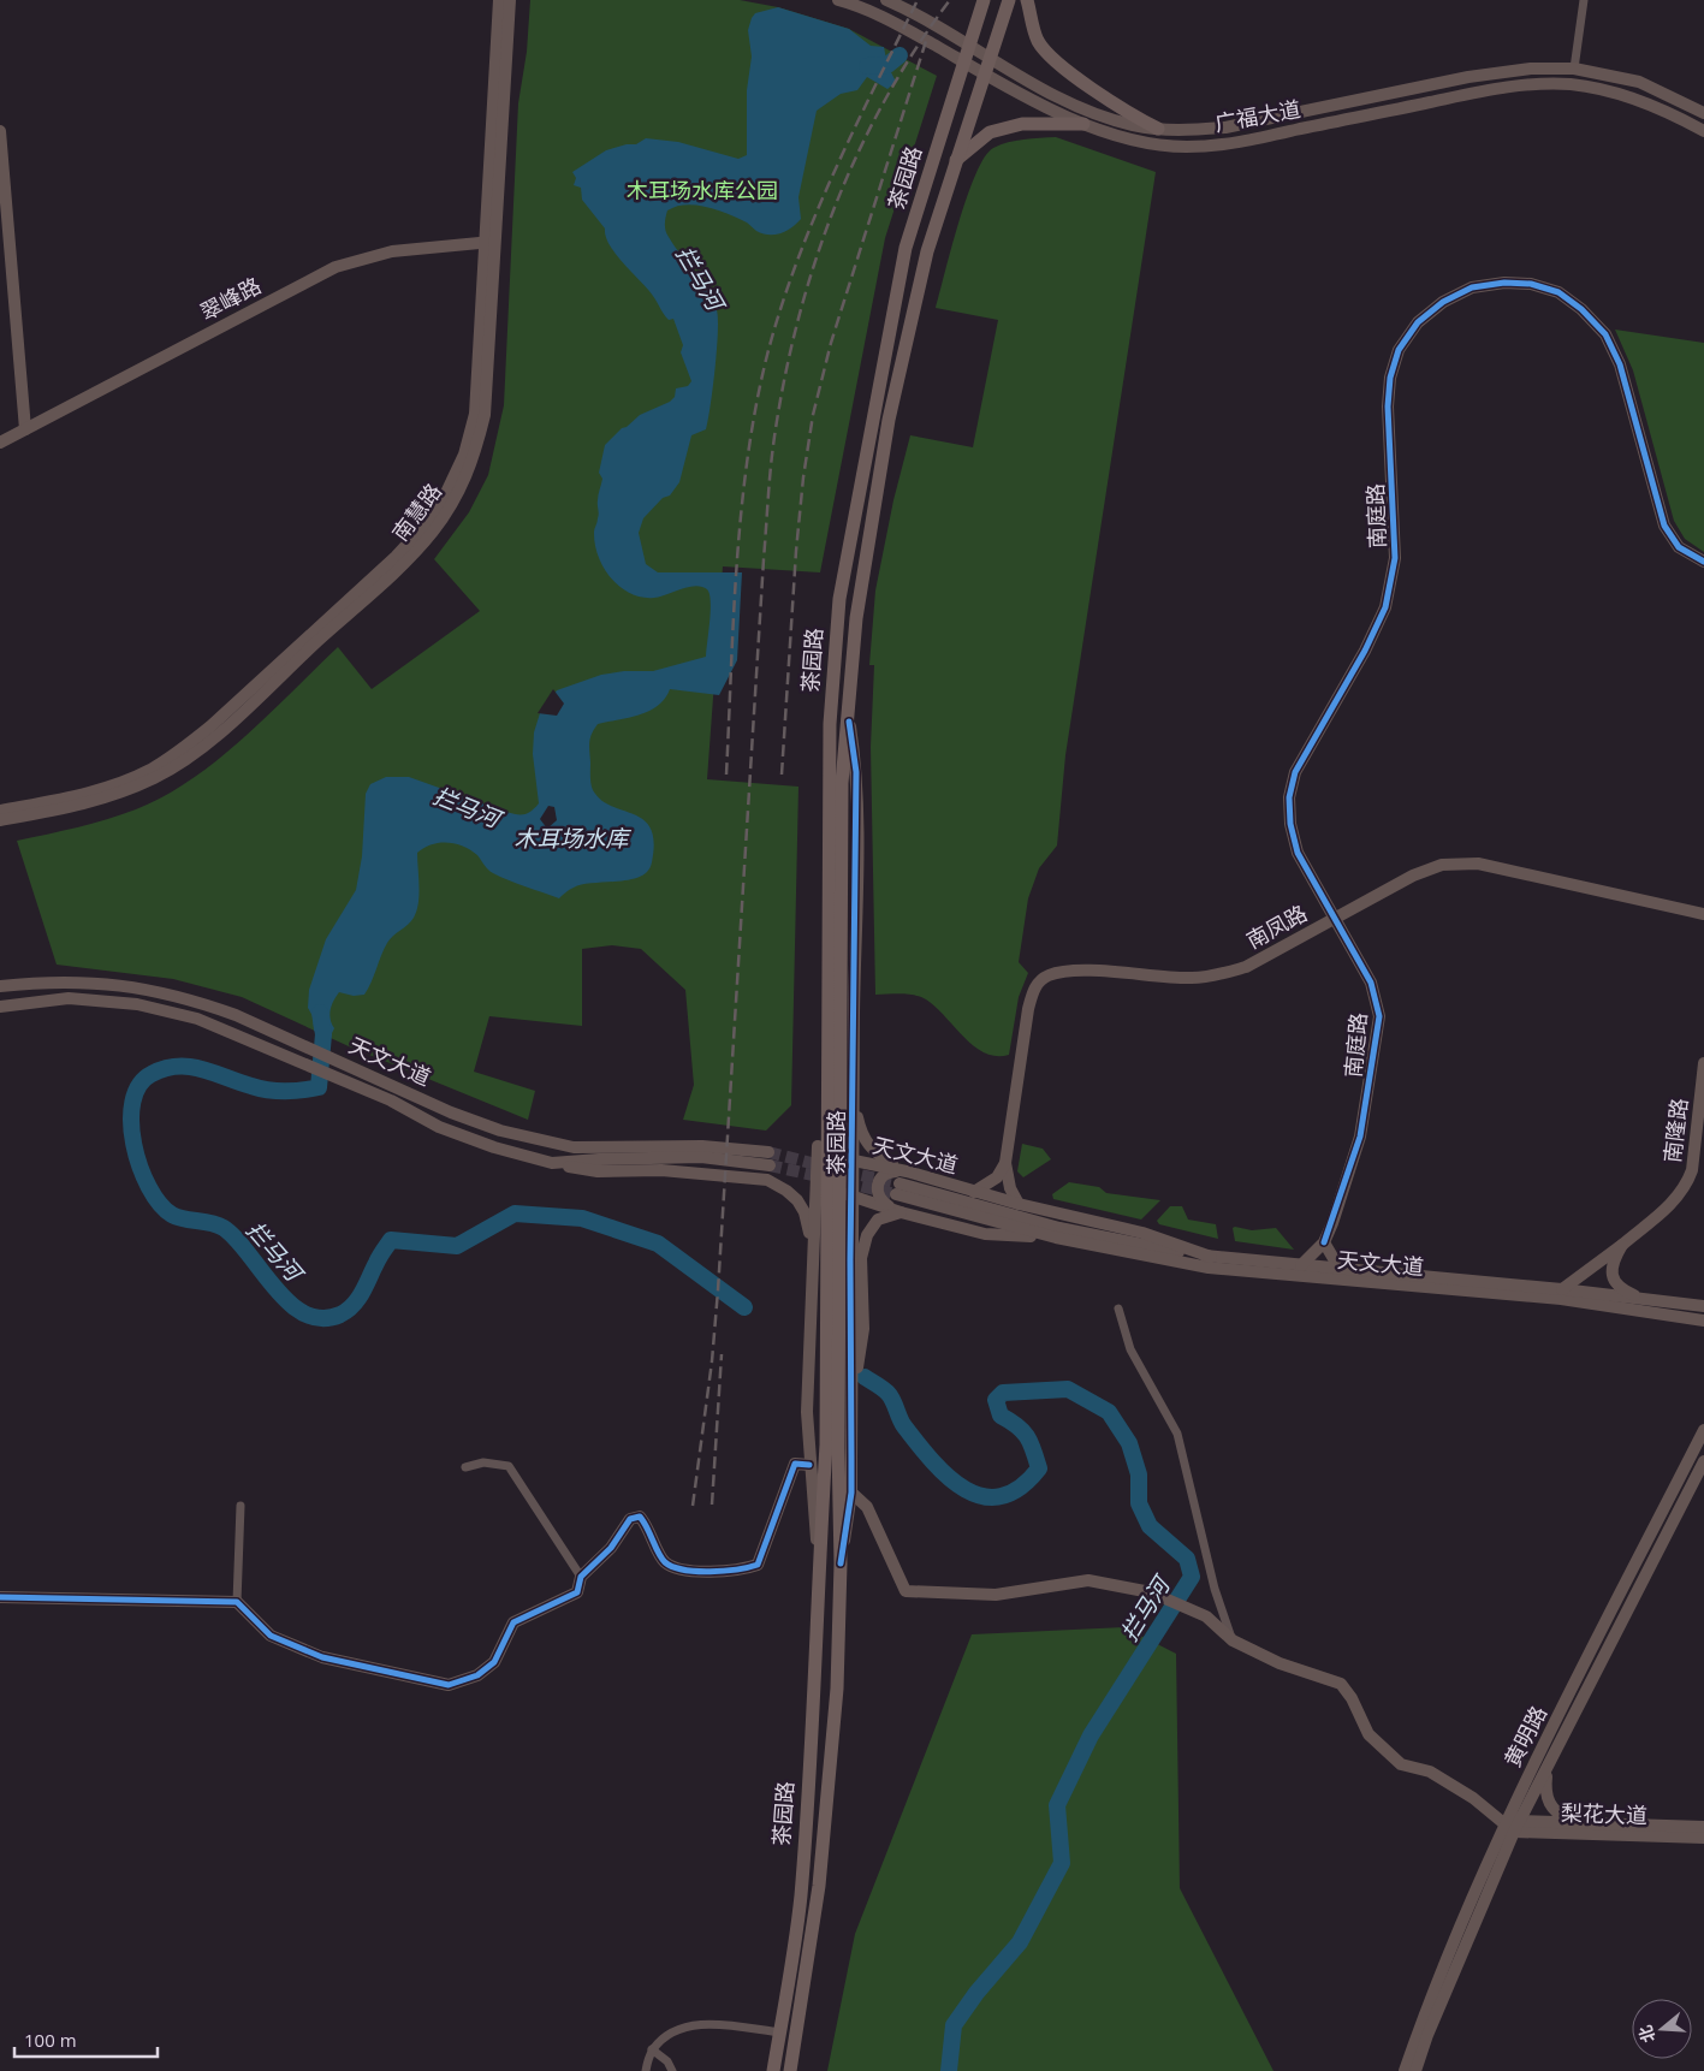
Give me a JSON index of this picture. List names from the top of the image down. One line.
{"streets":{"main road":["广福大道","茶园路","翠峰路","南慧路","南庭路","南凤路","天文大道","南隆路","黄明路","梨花大道"]},"crossings":[["茶园路","天文大道"],["翠峰路","南慧路"],["南庭路","南凤路"],["天文大道","南隆路"],["黄明路","梨花大道"]],"water":["拦马河","木耳场水库"],"parks":["木耳场水库公园"],"scale_bar":"100 m","north":"left"}
